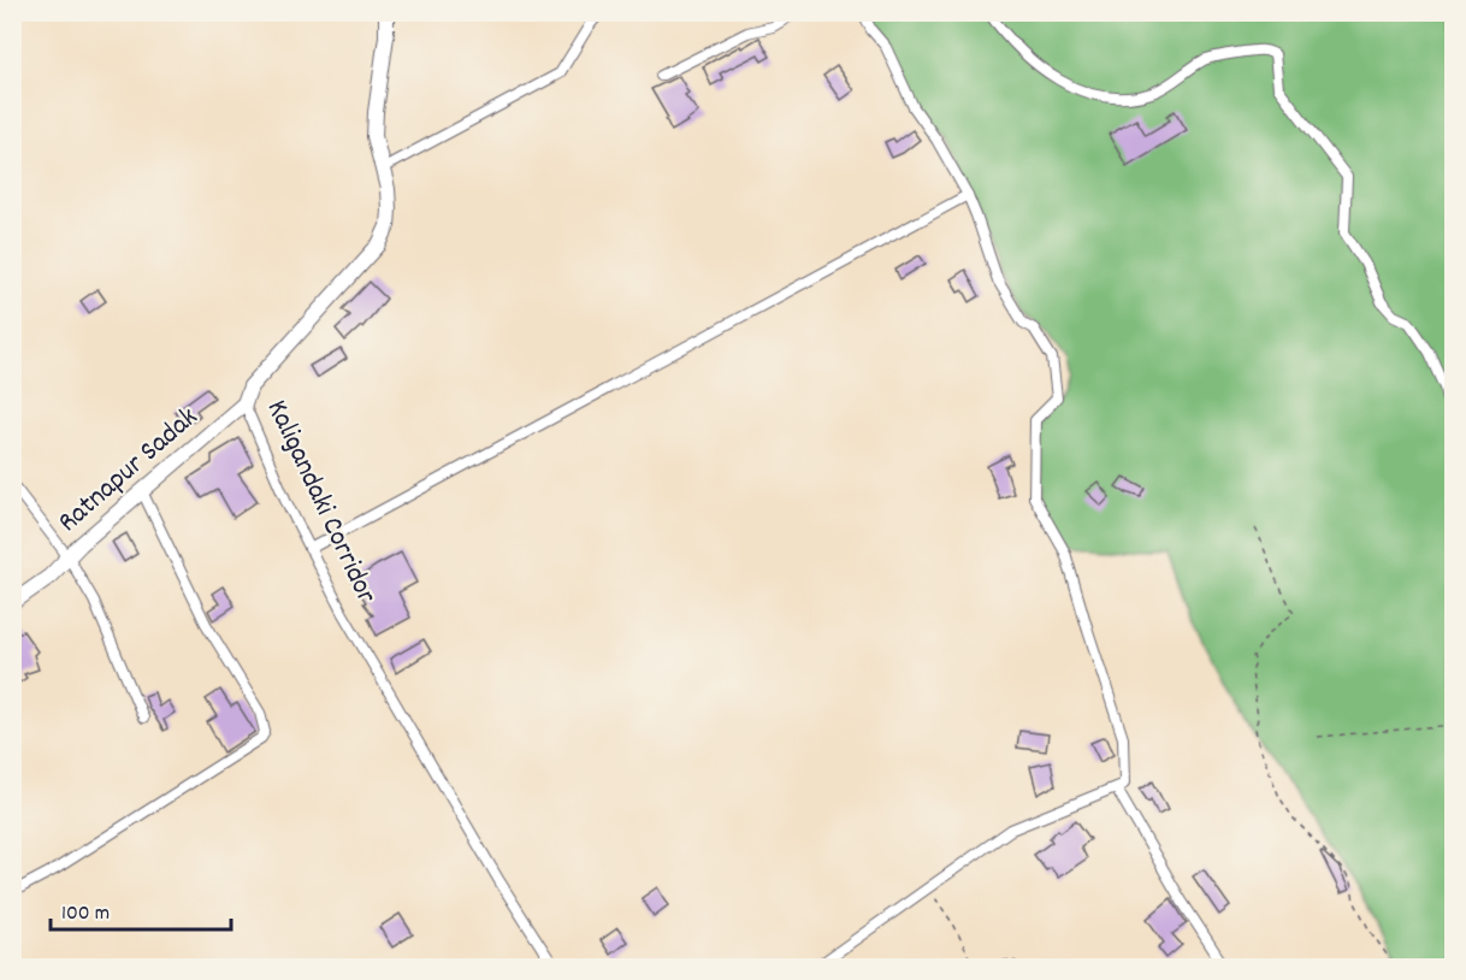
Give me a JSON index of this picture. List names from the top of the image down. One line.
{"streets":{"main road":["Ratnapur Sadak","Kaligandaki Corridor"]},"crossings":[["Ratnapur Sadak","Kaligandaki Corridor"]],"scale_bar":"100 m"}
